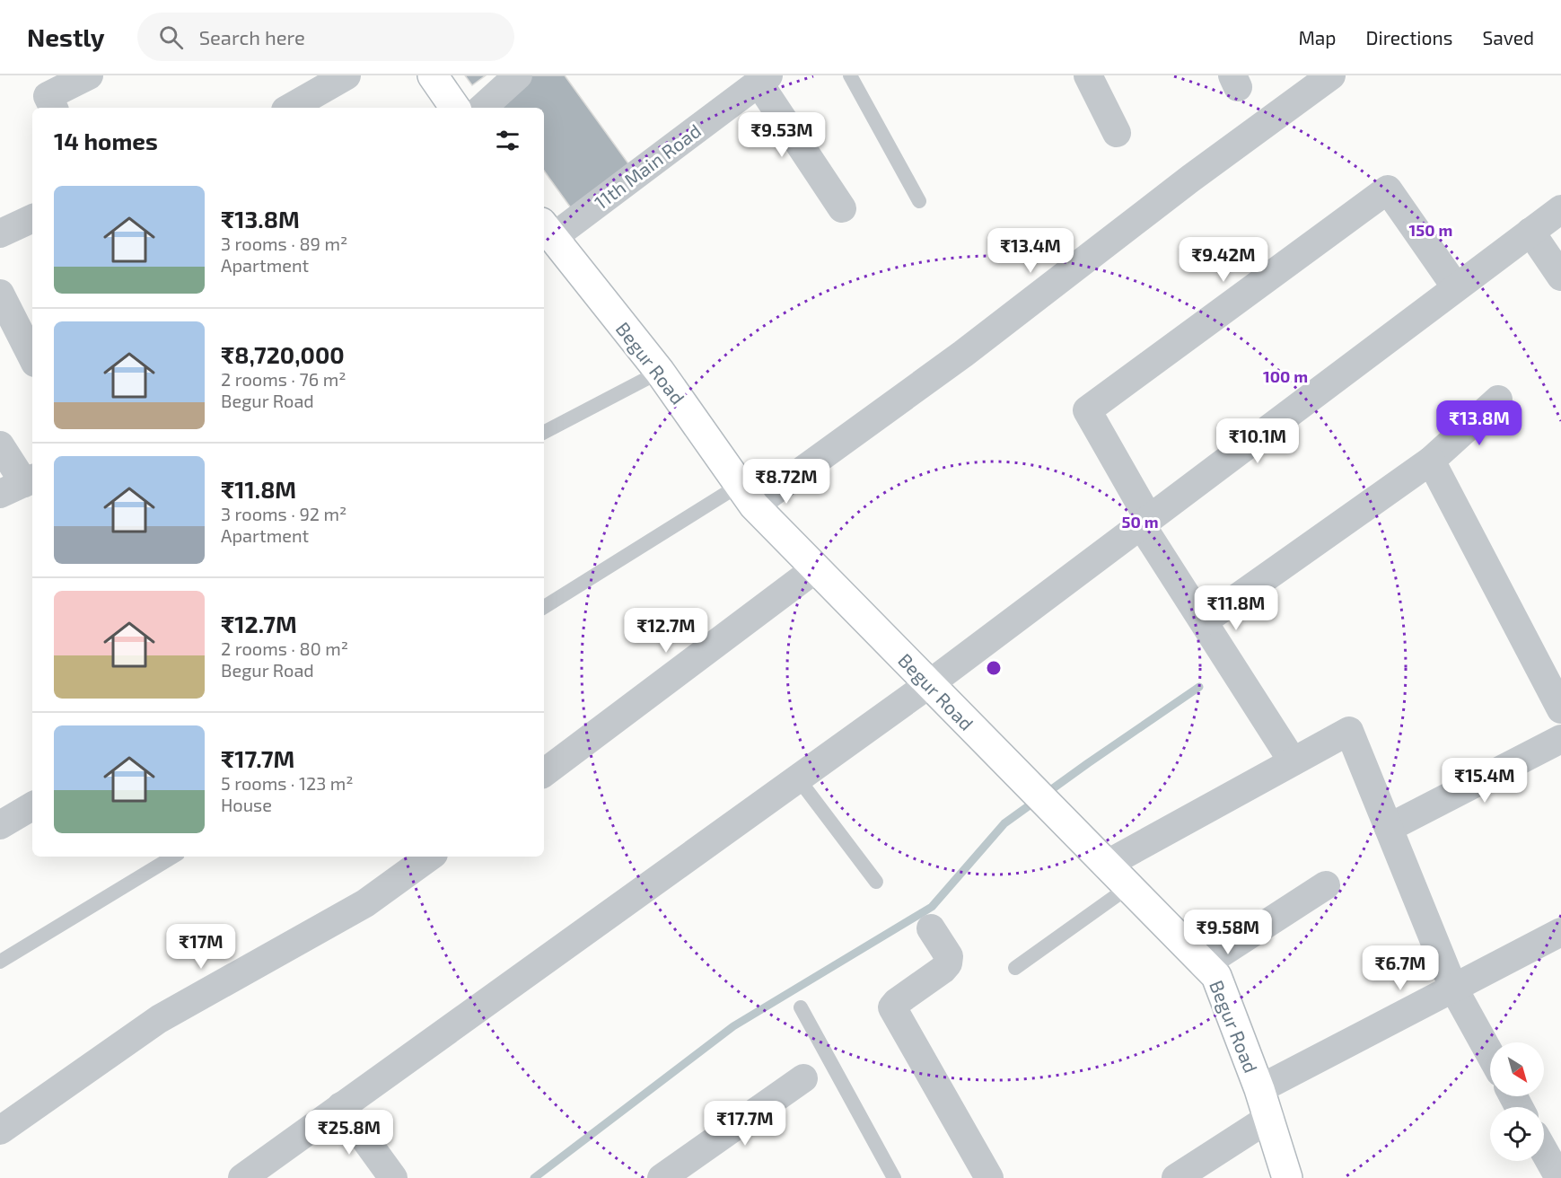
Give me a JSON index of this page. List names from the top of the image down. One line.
{"streets":{"main road":["Begur Road"],"street":["11th Main Road"]},"crossings":[["11th Main Road","Begur Road"]],"north":"bottom right","page":{"header":"Nestly","search":"Search here","nav":["Map","Directions","Saved"],"heading":"14 homes","price":["₹9.53M","₹13.4M","₹9.42M","₹13.8M","₹10.1M","₹8.72M","₹11.8M","₹12.7M","₹15.4M","₹9.58M","₹17M","₹6.7M","₹17.7M","₹25.8M"],"list":[{"name":"₹13.8M","note":"3 rooms · 89 m² · Apartment"},{"name":"₹8,720,000","note":"2 rooms · 76 m² · Begur Road"},{"name":"₹11.8M","note":"3 rooms · 92 m² · Apartment"},{"name":"₹12.7M","note":"2 rooms · 80 m² · Begur Road"},{"name":"₹17.7M","note":"5 rooms · 123 m² · House"}]},"rings":["150 m","100 m","50 m"]}
